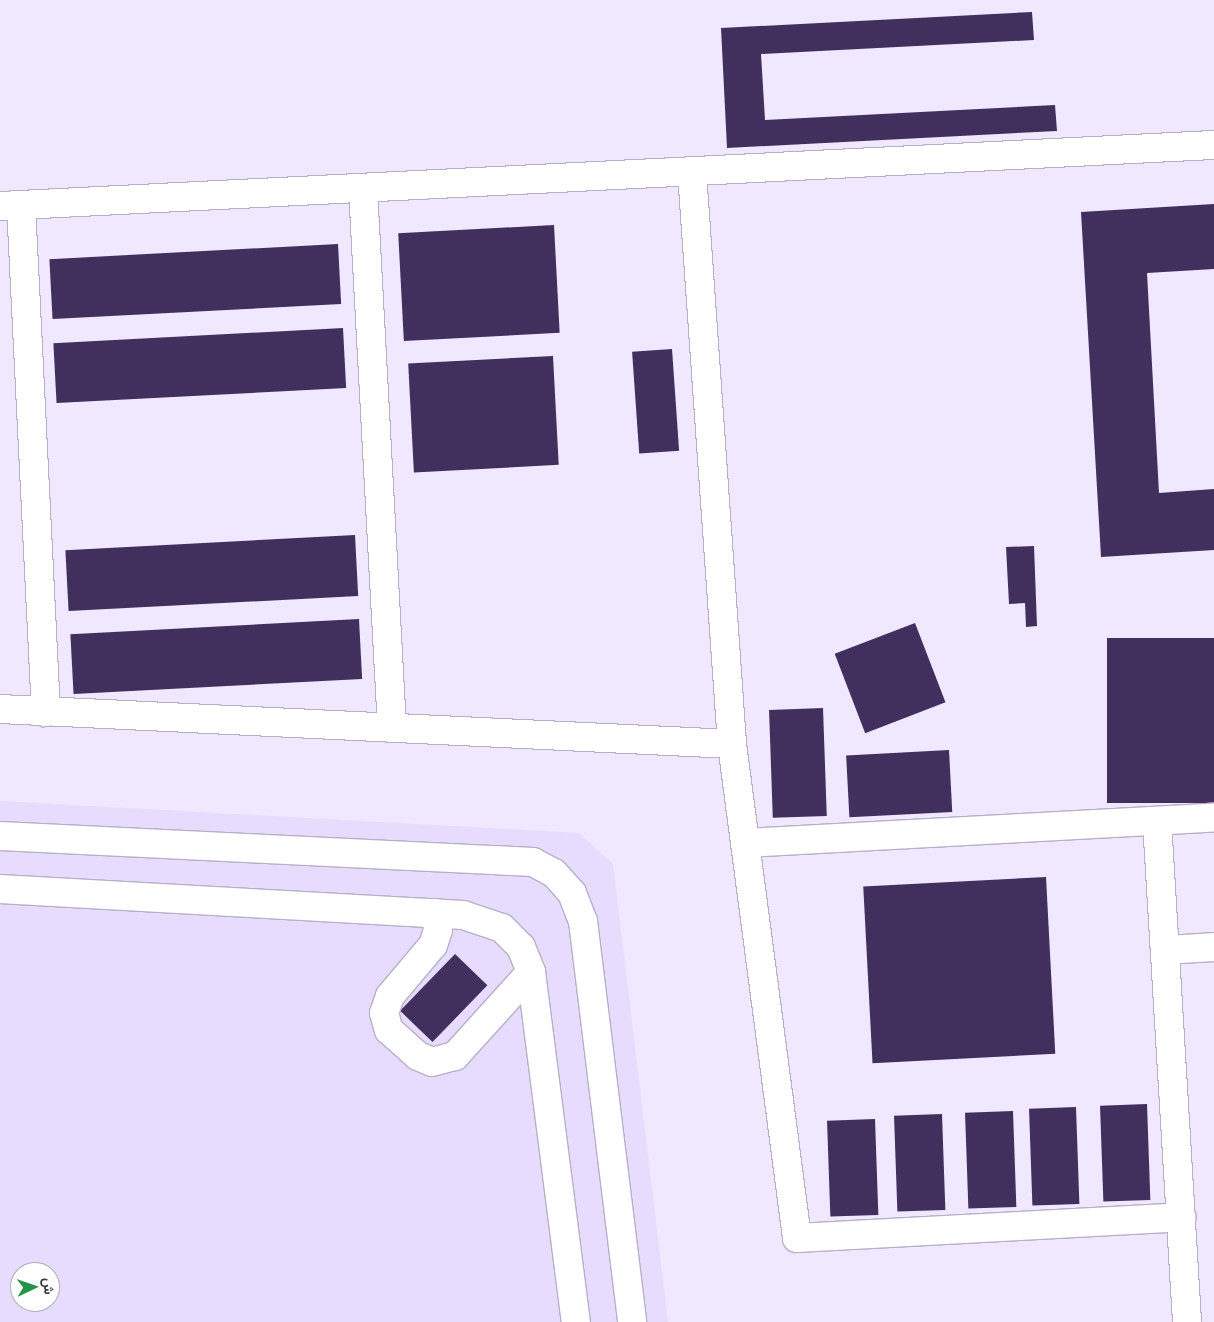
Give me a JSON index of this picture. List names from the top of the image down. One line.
{"north":"right"}
